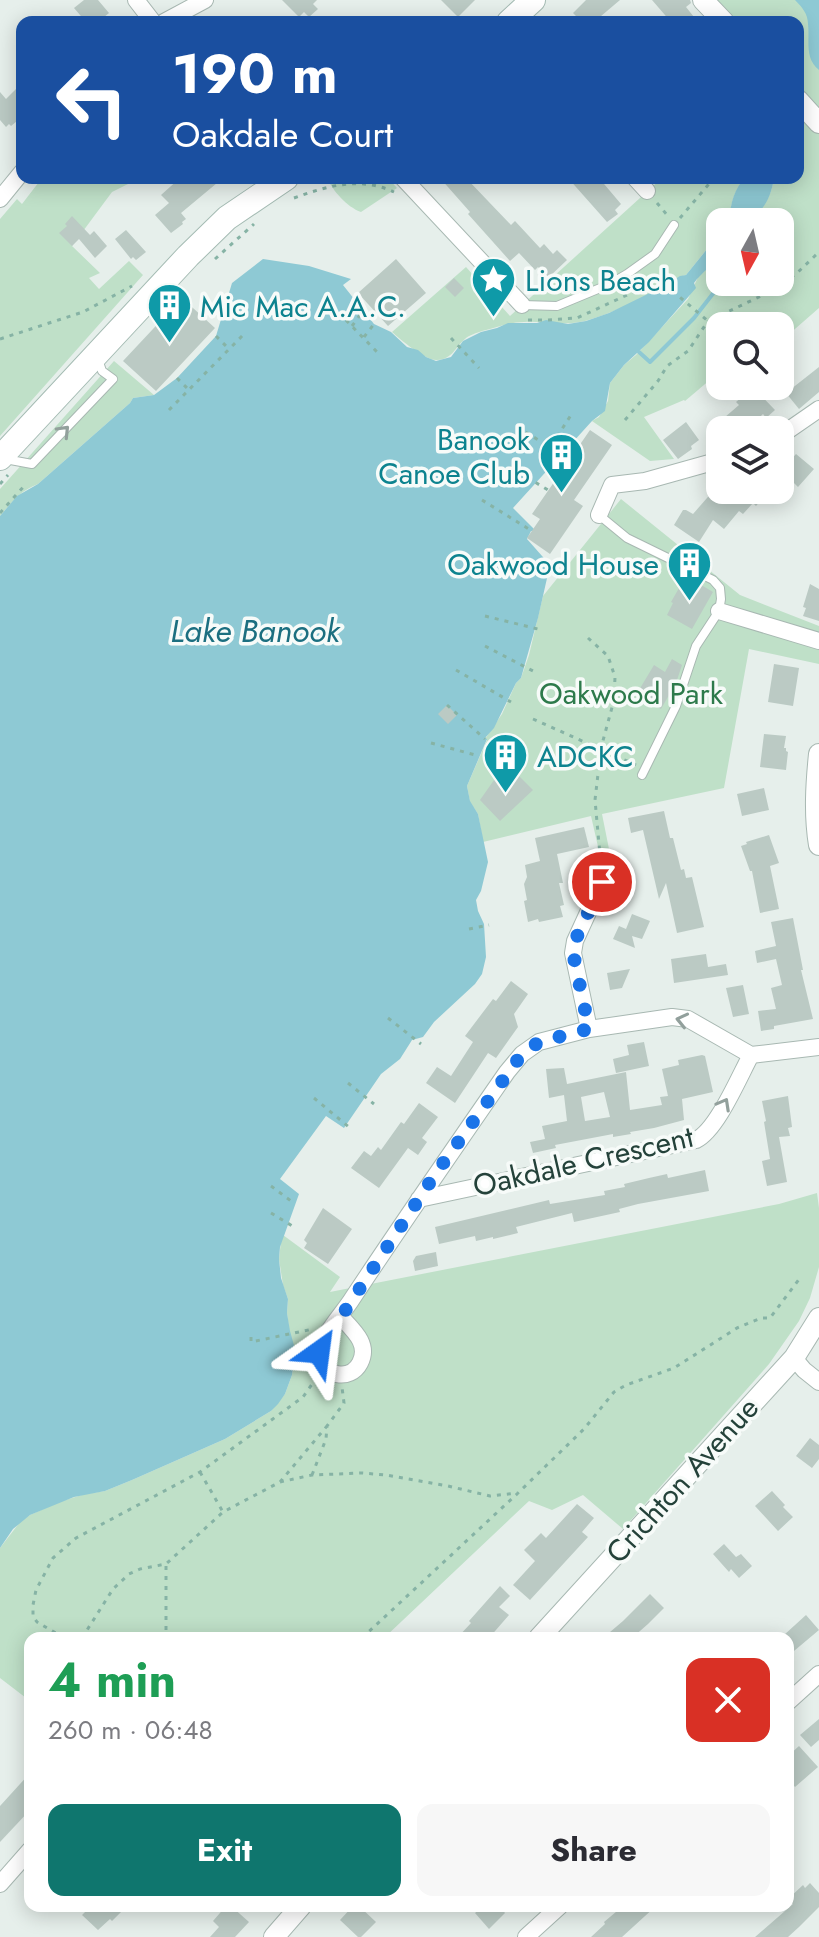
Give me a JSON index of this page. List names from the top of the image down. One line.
{"streets":{"street":["Oakdale Crescent","Crichton Avenue"]},"water":["Lake Banook"],"parks":["Oakwood Park"],"places":{"place":["Lions Beach"],"building":["Mic Mac A.A.C.","Banook Canoe Club","Oakwood House","ADCKC"]},"north":"bottom","page":{"turn":["190 m","Oakdale Court"],"heading":["4 min","260 m · 06:48"],"buttons":["Exit","Share"]}}
